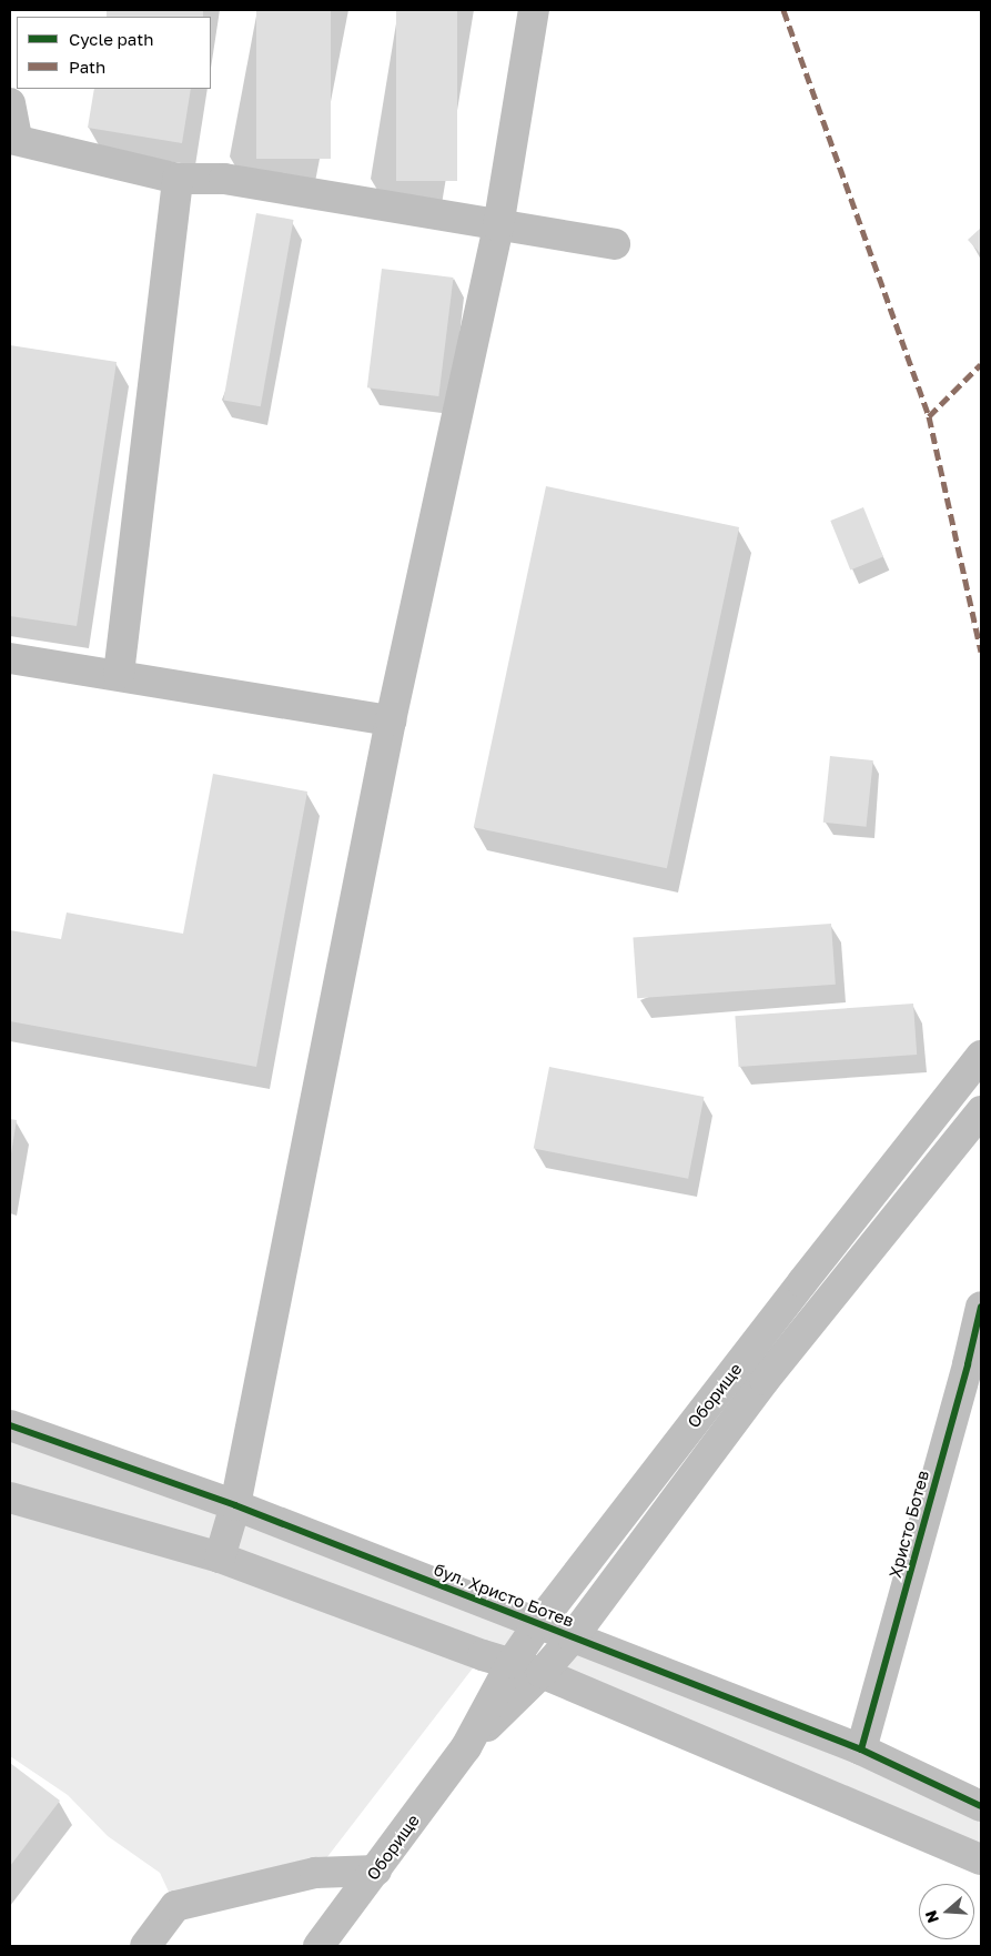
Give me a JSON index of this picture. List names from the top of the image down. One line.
{"streets":{"street":["Оборище","Христо Ботев","бул. Христо Ботев"]},"crossings":[["Оборище","бул. Христо Ботев"],["Христо Ботев","бул. Христо Ботев"]],"legend":["Cycle path","Path"],"north":"left"}
